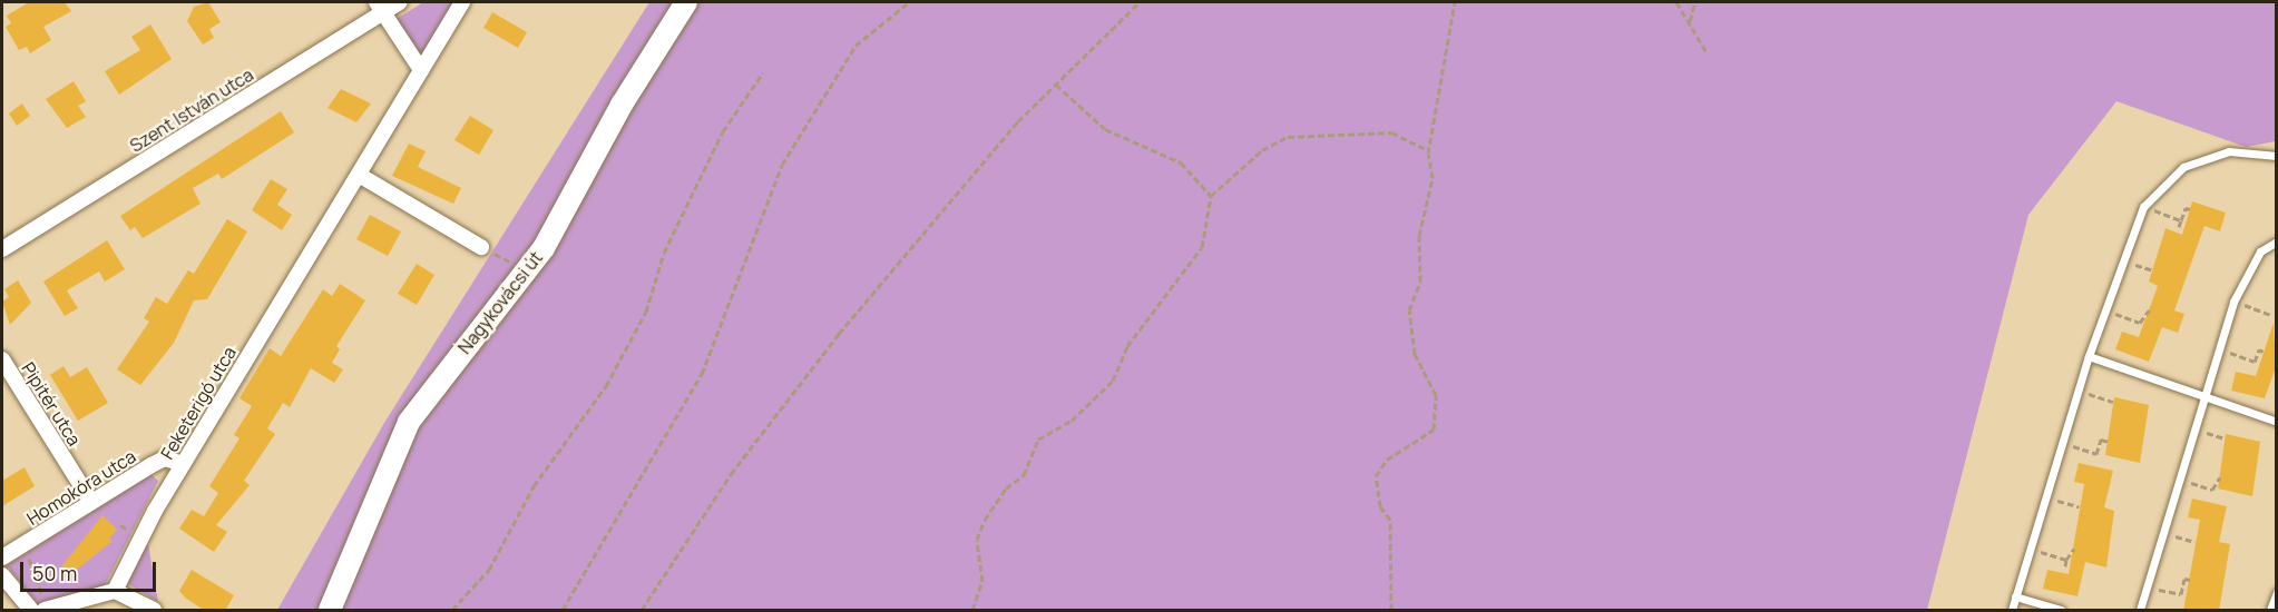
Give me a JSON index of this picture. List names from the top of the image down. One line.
{"streets":{"street":["Szent István utca","Nagykovácsi út","Feketerigó utca","Pipitér utca","Homokóra utca"]},"crossings":[["Feketerigó utca","Homokóra utca"],["Pipitér utca","Homokóra utca"]],"scale_bar":"50 m"}
